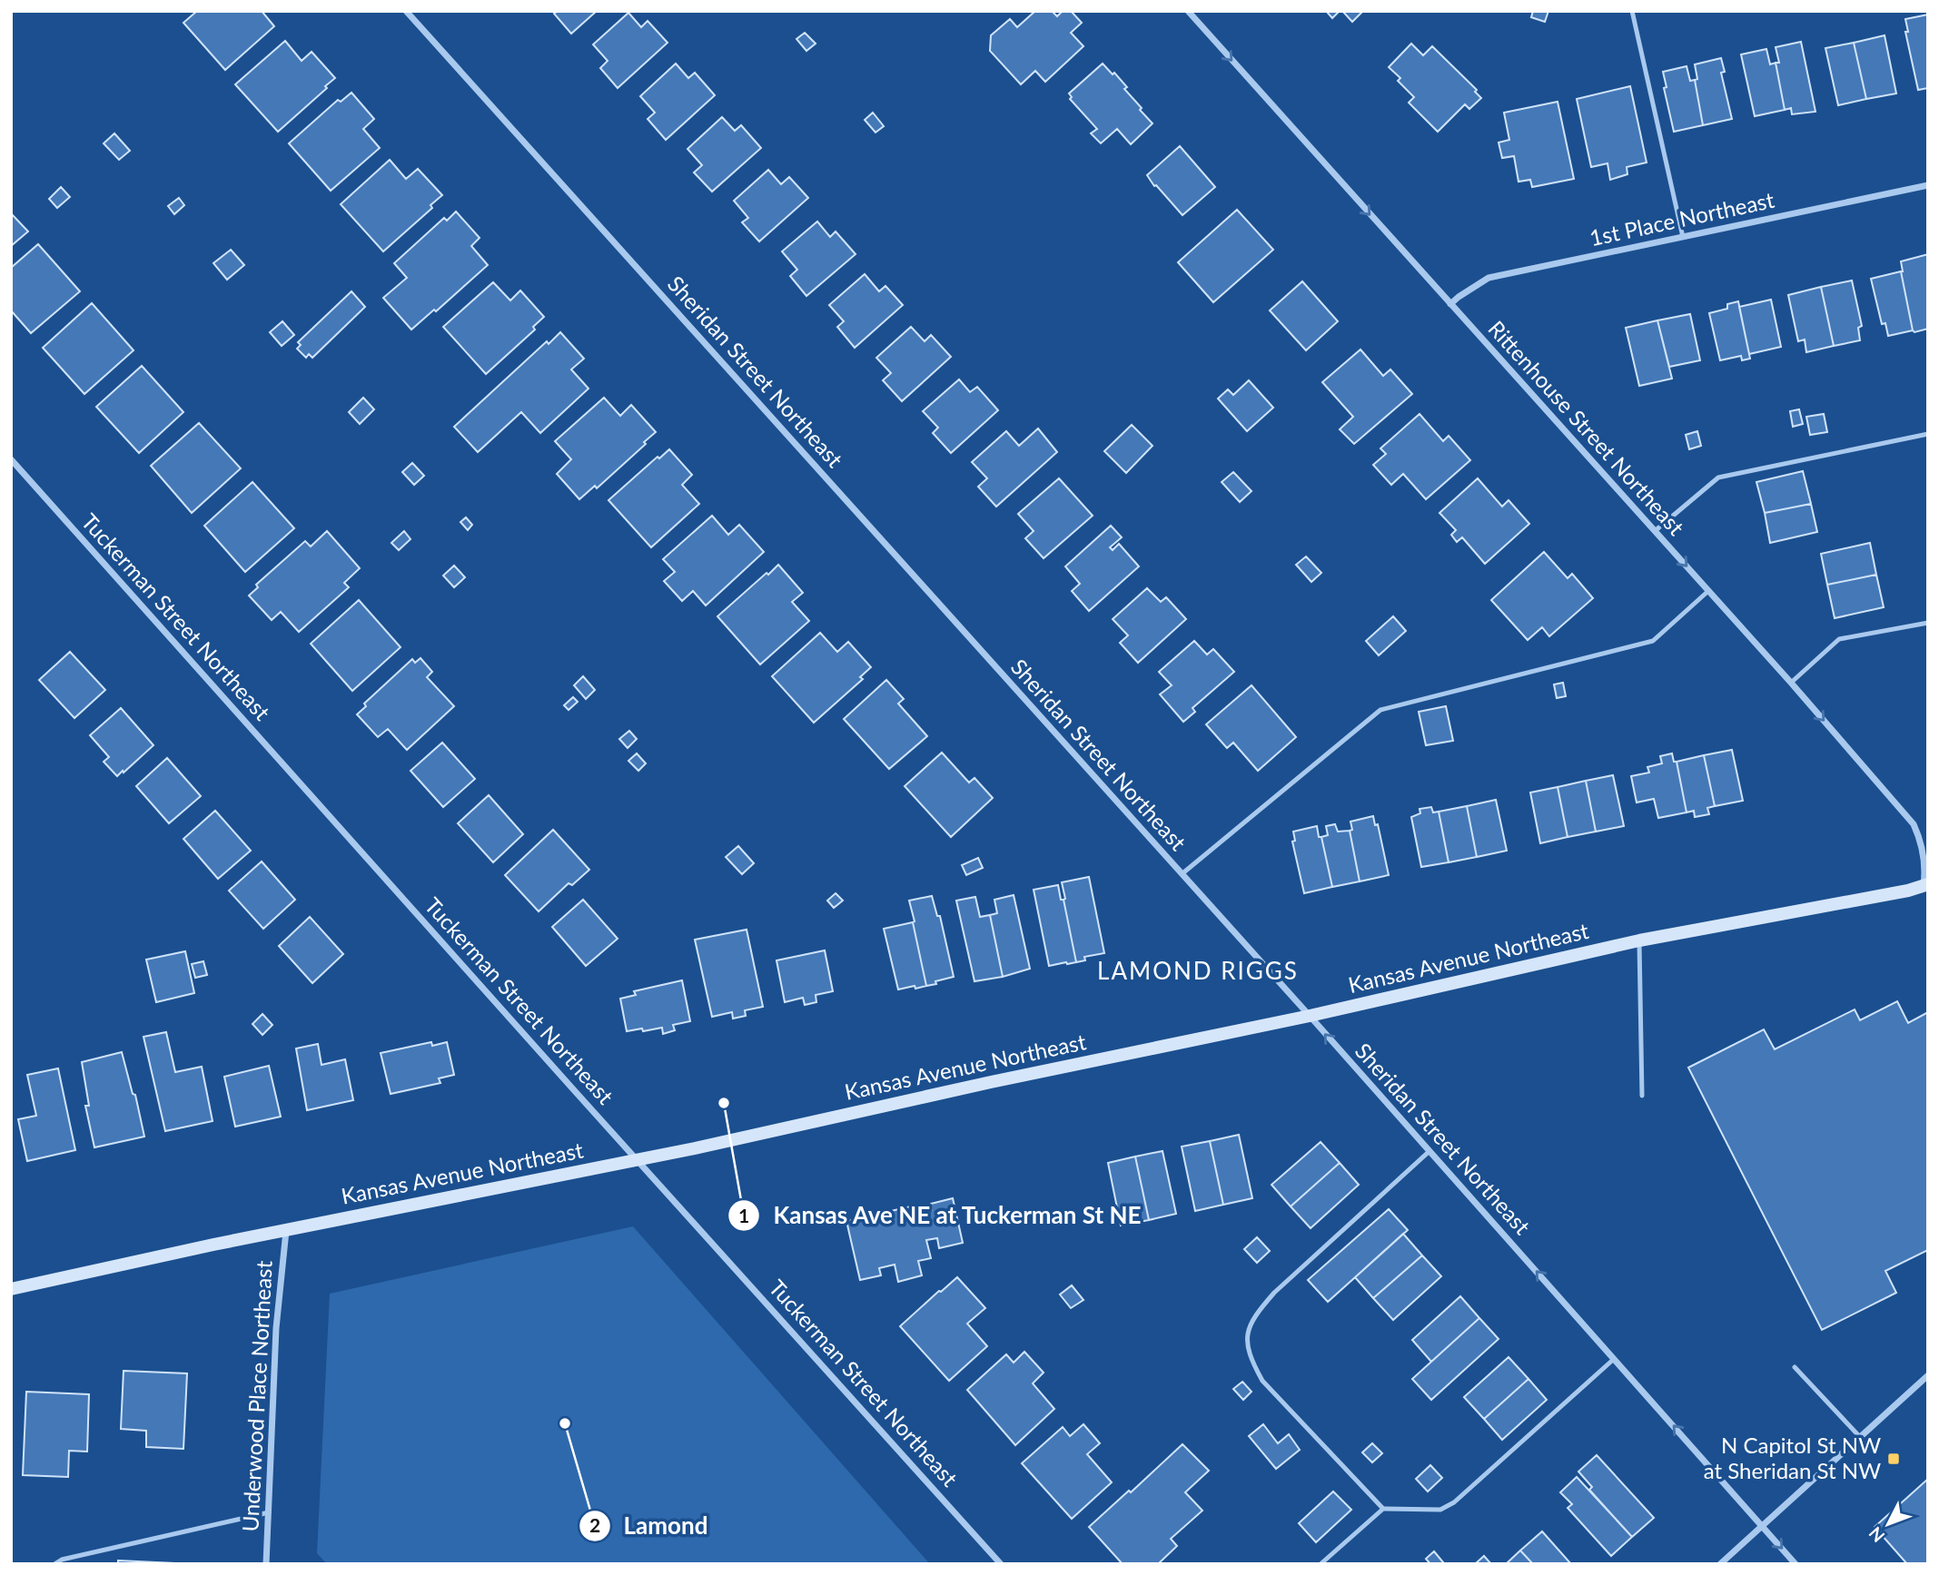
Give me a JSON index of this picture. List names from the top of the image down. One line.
{"streets":{"street":["1st Place Northeast","Sheridan Street Northeast","Rittenhouse Street Northeast","Tuckerman Street Northeast","Kansas Avenue Northeast","Underwood Place Northeast"]},"crossings":[["1st Place Northeast","Rittenhouse Street Northeast"],["Sheridan Street Northeast","Kansas Avenue Northeast"],["Rittenhouse Street Northeast","Kansas Avenue Northeast"],["Tuckerman Street Northeast","Kansas Avenue Northeast"],["Kansas Avenue Northeast","Underwood Place Northeast"]],"one_way":["Rittenhouse Street Northeast"],"districts":["LAMOND RIGGS"],"places":{"other":["Kansas Ave NE at Tuckerman St NE","Lamond"],"transit":["N Capitol St NW at Sheridan St NW"]},"north":"bottom left"}
